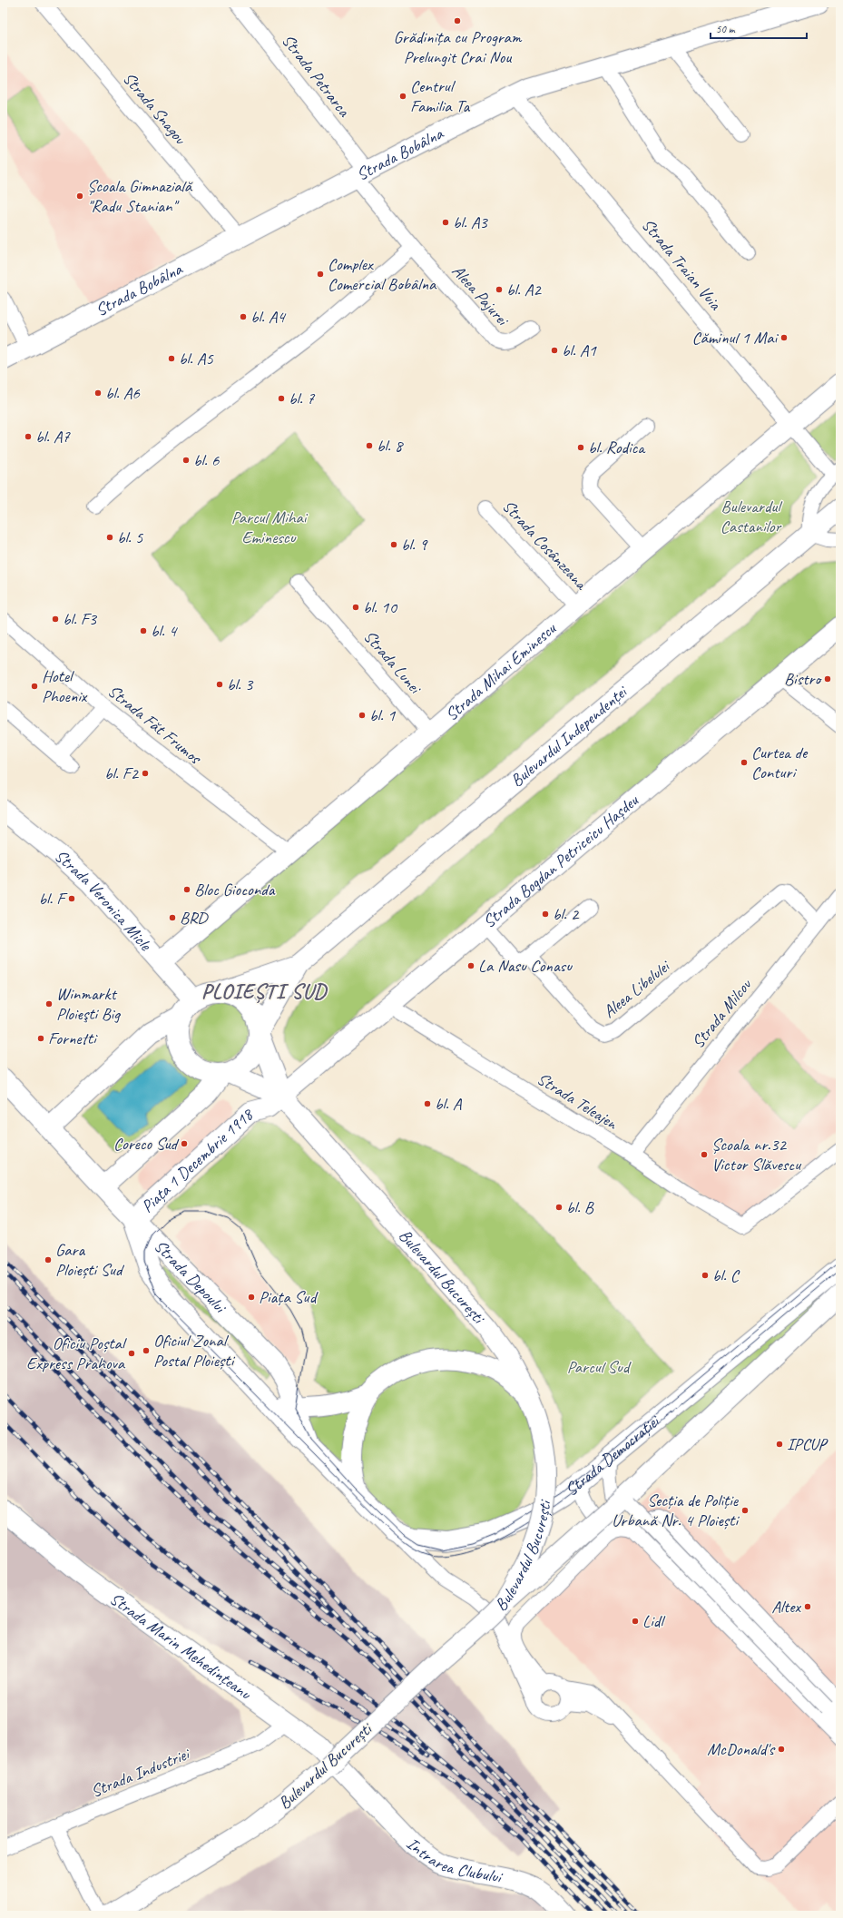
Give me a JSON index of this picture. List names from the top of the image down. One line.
{"streets":{"main road":["Strada Bobâlna","Strada Mihai Eminescu","Bulevardul Independenței","Strada Bogdan Petriceicu Hașdeu","Strada Veronica Micle","Piața 1 Decembrie 1918","Strada Depoului","Bulevardul București","Strada Democrației","Strada Marin Mehedințeanu","Intrarea Clubului"],"street":["Strada Petrarca","Strada Snagov","Strada Traian Vuia","Aleea Pajurei","Strada Cosânzeana","Strada Lunei","Strada Făt Frumos","Aleea Libelulei","Strada Milcov","Strada Teleajen","Strada Industriei"]},"crossings":[["Strada Petrarca","Strada Bobâlna"],["Strada Petrarca","Aleea Pajurei"],["Strada Snagov","Strada Bobâlna"],["Strada Bobâlna","Strada Traian Vuia"],["Strada Bobâlna","Aleea Pajurei"],["Strada Traian Vuia","Strada Mihai Eminescu"],["Strada Traian Vuia","Bulevardul Independenței"],["Strada Cosânzeana","Strada Mihai Eminescu"],["Strada Lunei","Strada Mihai Eminescu"],["Strada Mihai Eminescu","Strada Făt Frumos"],["Strada Mihai Eminescu","Strada Veronica Micle"],["Bulevardul Independenței","Strada Veronica Micle"],["Bulevardul Independenței","Bulevardul București"],["Strada Bogdan Petriceicu Hașdeu","Strada Teleajen"],["Strada Bogdan Petriceicu Hașdeu","Piața 1 Decembrie 1918"],["Strada Bogdan Petriceicu Hașdeu","Bulevardul București"],["Strada Veronica Micle","Bulevardul București"],["Aleea Libelulei","Strada Milcov"],["Strada Milcov","Strada Teleajen"],["Piața 1 Decembrie 1918","Strada Depoului"],["Piața 1 Decembrie 1918","Bulevardul București"],["Strada Depoului","Strada Democrației"],["Bulevardul București","Strada Democrației"],["Strada Marin Mehedințeanu","Strada Industriei"],["Strada Marin Mehedințeanu","Intrarea Clubului"]],"districts":["PLOIEȘTI SUD"],"parks":["Bulevardul Castanilor","Parcul Mihai Eminescu","Parcul Sud"],"places":["Grădinița cu Program Prelungit Crai Nou","Centrul Familia Ta","Școala Gimnazială \"Radu Stanian\"","bl. A3","Complex Comercial Bobâlna","bl. A2","bl. A4","Căminul 1 Mai","bl. A1","bl. A5","bl. A6","bl. 7","bl. A7","bl. 8","bl. Rodica","bl. 6","bl. 5","bl. 9","bl. 10","bl. F3","bl. 4","Bistro","bl. 3","Hotel Phoenix","bl. 1","Curtea de Conturi","bl. F2","Bloc Gioconda","bl. F","bl. 2","BRD","La Nasu Conasu","Winmarkt Ploieşti Big","Fornetti","bl. A","Coreco Sud","Școala nr.32 Victor Slăvescu","bl. B","Gara Ploiești Sud","bl. C","Piața Sud","Oficiul Zonal Postal Ploiești","Oficiu Poștal Express Prahova","IPCUP","Secția de Poliție Urbană Nr. 4 Ploiești","Altex","Lidl","McDonald's"],"scale_bar":"50 m"}
